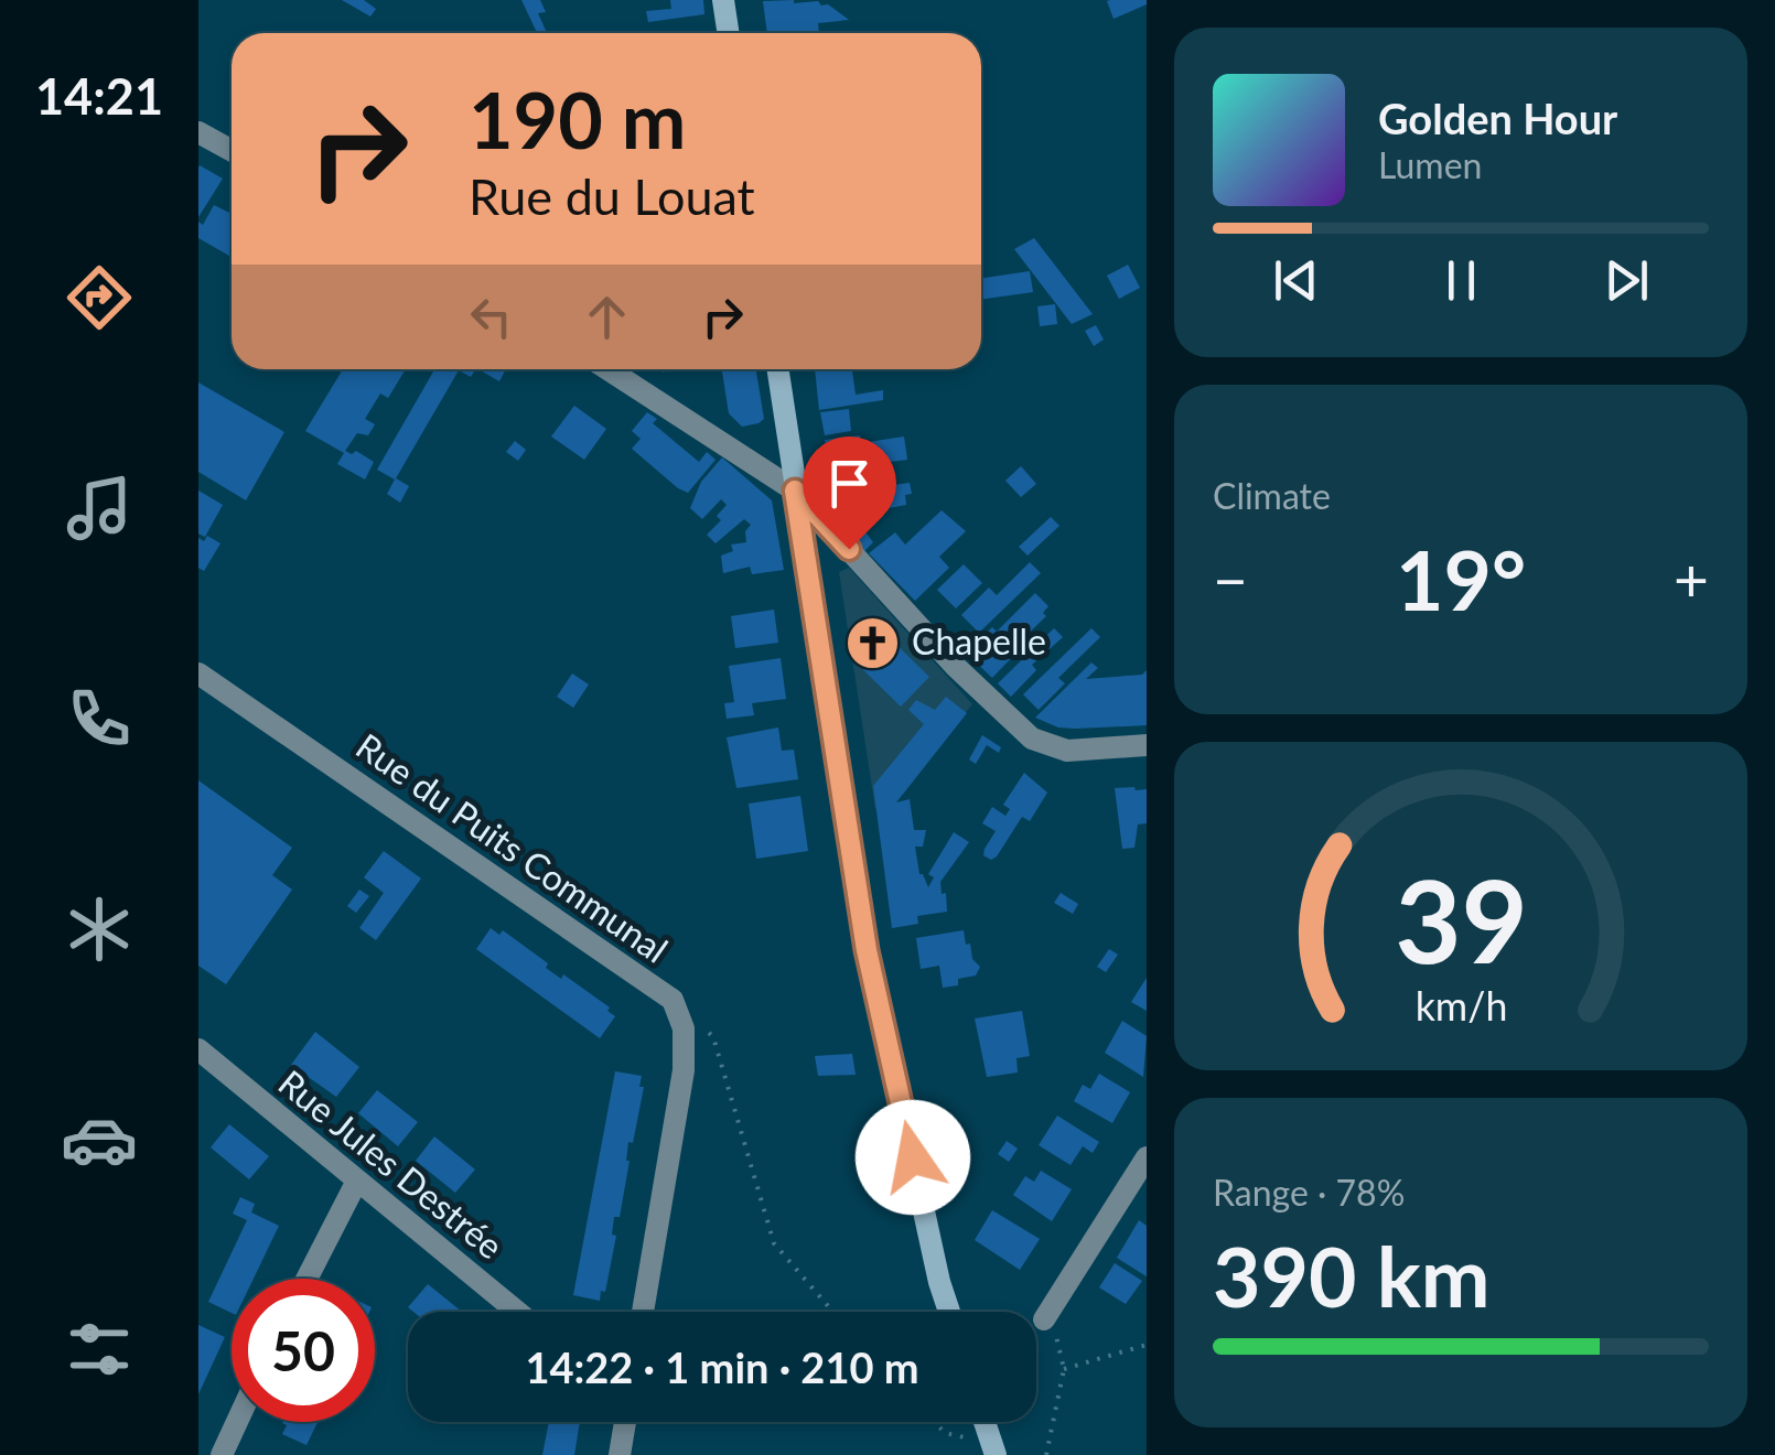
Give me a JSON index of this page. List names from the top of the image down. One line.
{"streets":{"street":["Rue du Puits Communal","Rue Jules Destrée"]},"places":{"church":["Chapelle"]},"page":{"tabs":"14:21","turn":["190 m","Rue du Louat"],"song":["Golden Hour","Lumen"],"tile":["Climate",["Range · 78%","390 km"]],"heat":["−","19°","+"],"limit":"50","trip":"14:22 · 1 min · 210 m","gauge":["39","km/h"]}}
